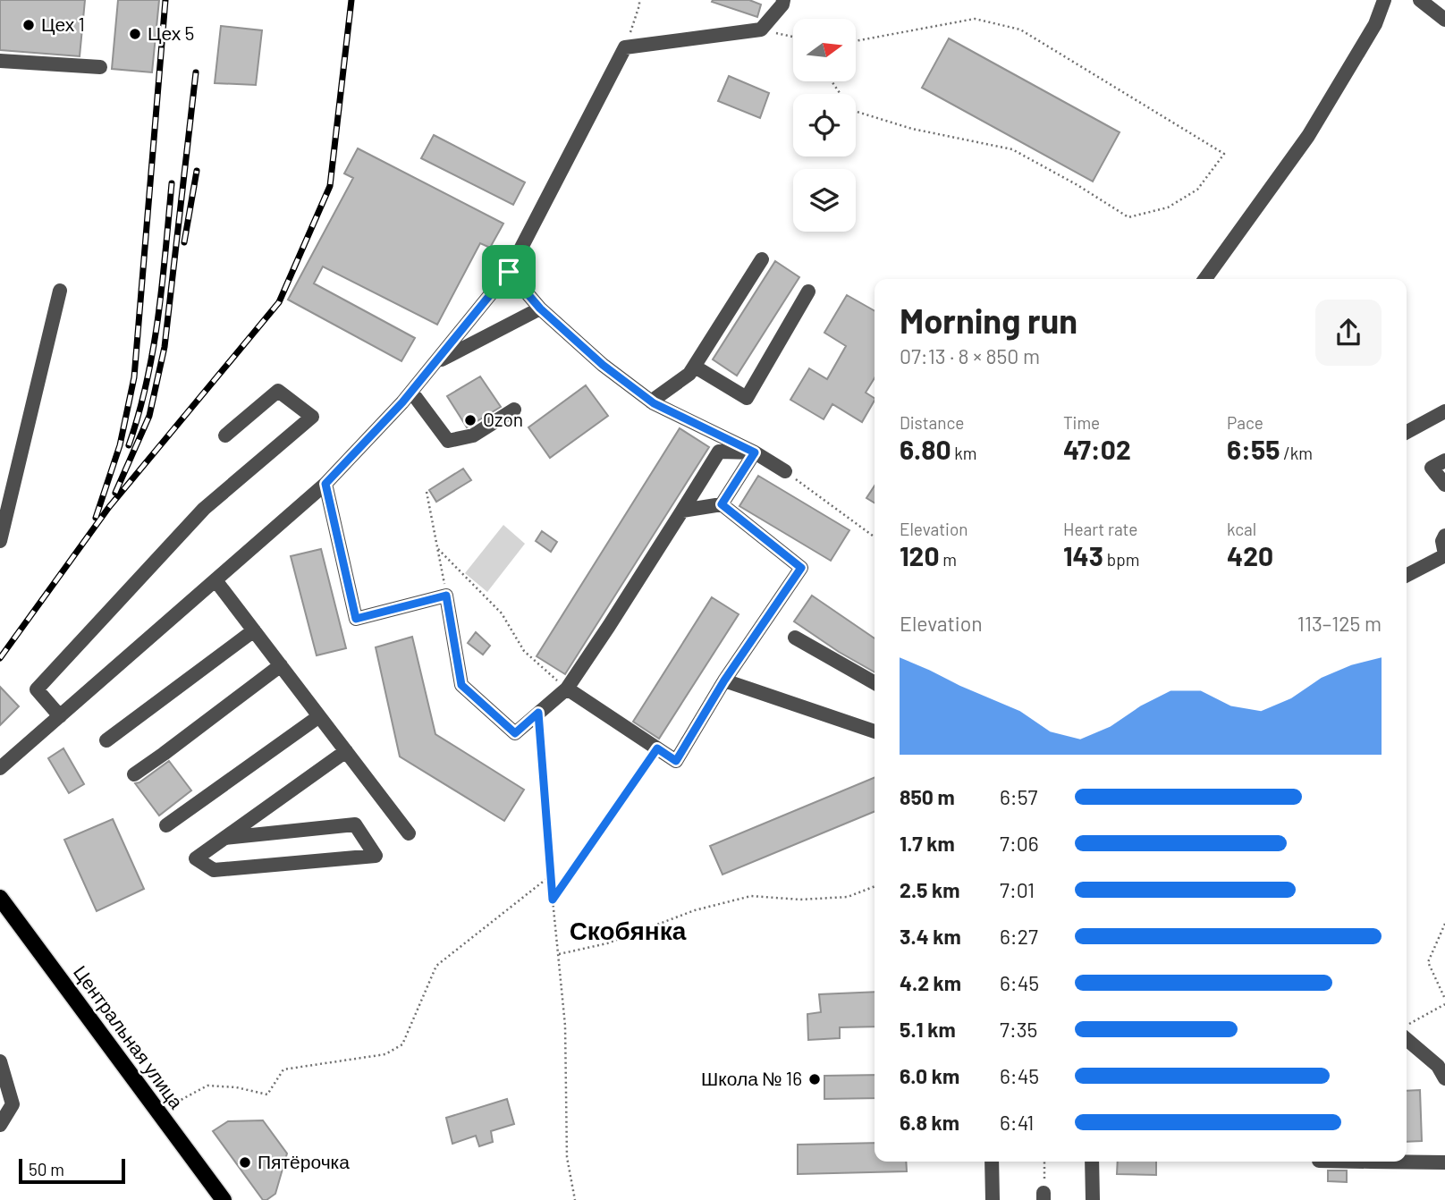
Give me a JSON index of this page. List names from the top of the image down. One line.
{"streets":{"main road":["Центральная улица"]},"districts":["Скобянка"],"places":["Цех 1","Цех 5","Ozon","Школа № 16","Пятёрочка"],"scale_bar":"50 m","north":"right","page":{"heading":["Morning run","07:13 · 8 × 850 m"],"stats":[["Distance","6.80 km"],["Time","47:02"],["Pace","6:55 /km"],["Elevation","120 m"],["Heart rate","143 bpm"],["kcal","420"]],"chart":["Elevation","113–125 m"],"list":[{"name":"850 m","note":"6:57"},{"name":"1.7 km","note":"7:06"},{"name":"2.5 km","note":"7:01"},{"name":"3.4 km","note":"6:27"},{"name":"4.2 km","note":"6:45"},{"name":"5.1 km","note":"7:35"},{"name":"6.0 km","note":"6:45"},{"name":"6.8 km","note":"6:41"}],"scale":"50 m"}}
